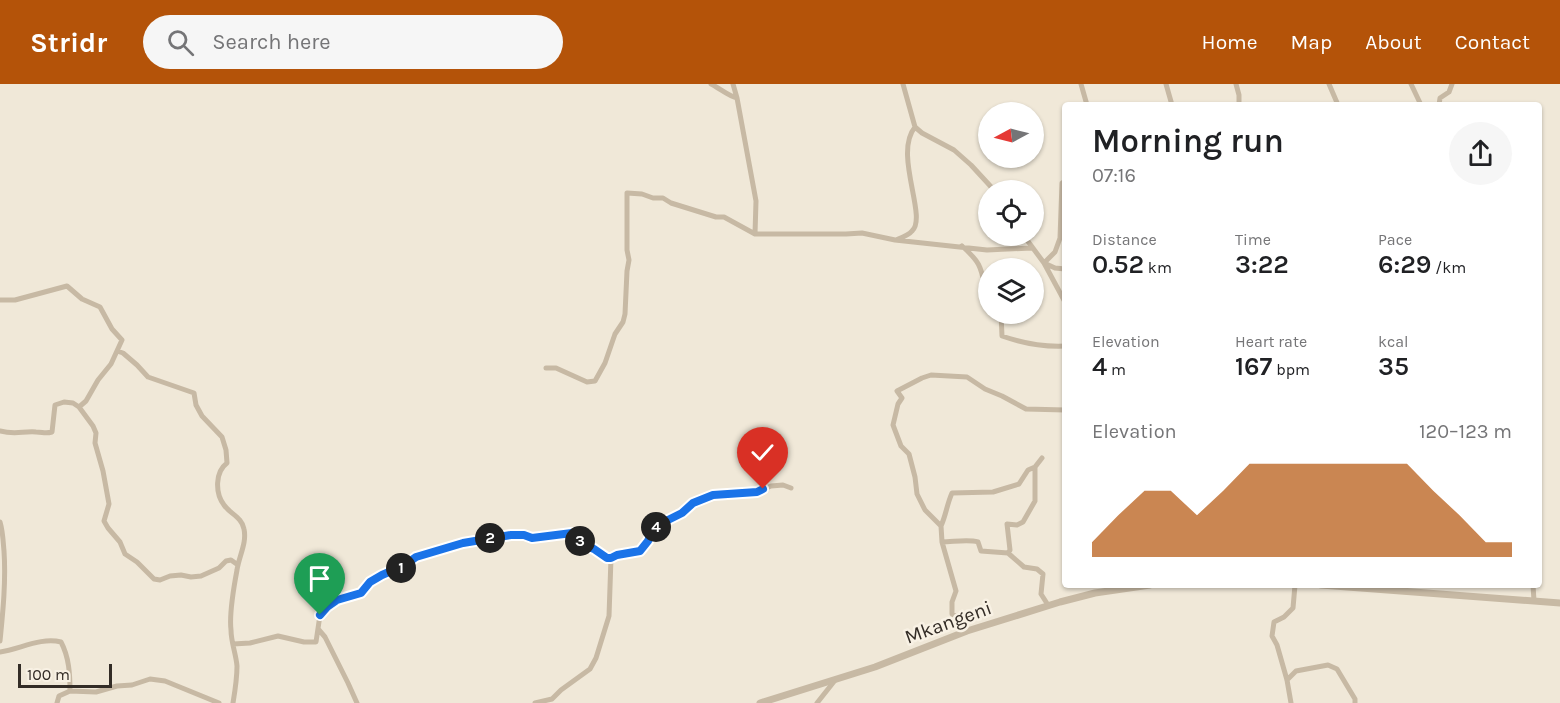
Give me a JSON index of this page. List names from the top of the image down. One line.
{"streets":{"street":["Mkangeni"]},"scale_bar":"100 m","north":"left","page":{"header":"Stridr","search":"Search here","nav":["Home","Map","About","Contact"],"heading":["Morning run","07:16"],"stats":[["Distance","0.52 km"],["Time","3:22"],["Pace","6:29 /km"],["Elevation","4 m"],["Heart rate","167 bpm"],["kcal","35"]],"chart":["Elevation","120–123 m"],"pins":["4","2","3","1"],"scale":"100 m"}}
